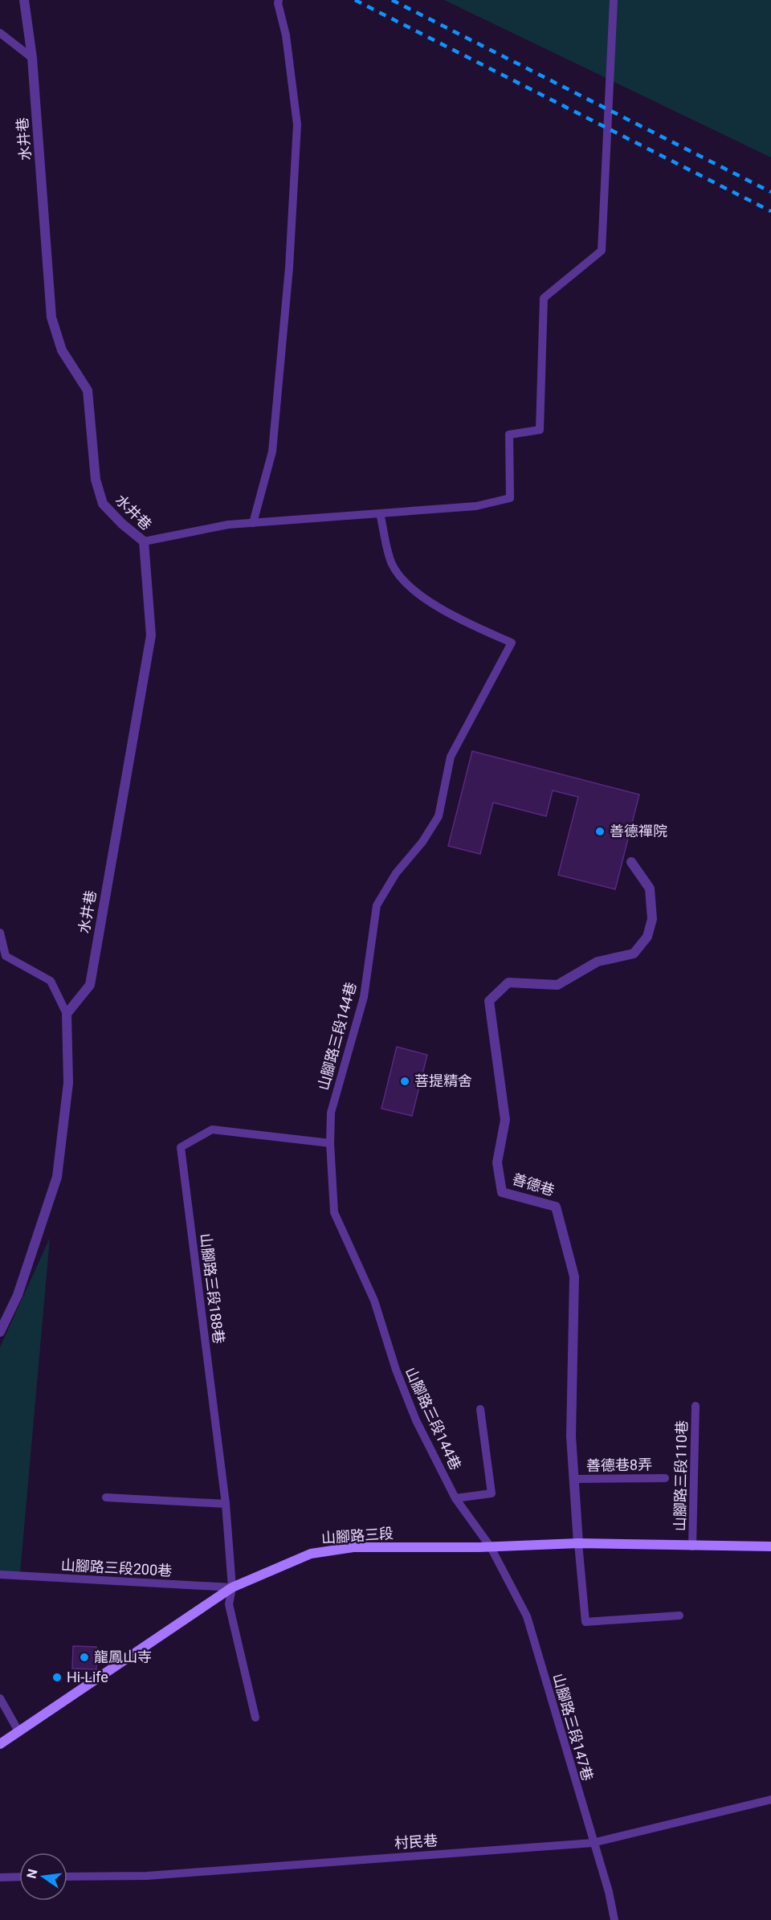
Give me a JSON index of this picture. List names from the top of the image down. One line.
{"streets":{"main road":["山腳路三段"],"street":["水井巷","善德巷"],"lane":["山腳路三段144巷","山腳路三段188巷","善德巷8弄","山腳路三段110巷","山腳路三段200巷","山腳路三段147巷","村民巷"]},"crossings":[["山腳路三段144巷","山腳路三段188巷"],["山腳路三段144巷","山腳路三段"],["山腳路三段144巷","山腳路三段147巷"],["善德巷","善德巷8弄"],["善德巷","山腳路三段"],["山腳路三段188巷","山腳路三段"],["山腳路三段188巷","山腳路三段200巷"],["山腳路三段110巷","山腳路三段"],["山腳路三段","山腳路三段200巷"],["山腳路三段","山腳路三段147巷"],["山腳路三段147巷","村民巷"]],"places":["善德禪院","菩提精舍","龍鳳山寺","Hi-Life"],"north":"left"}
